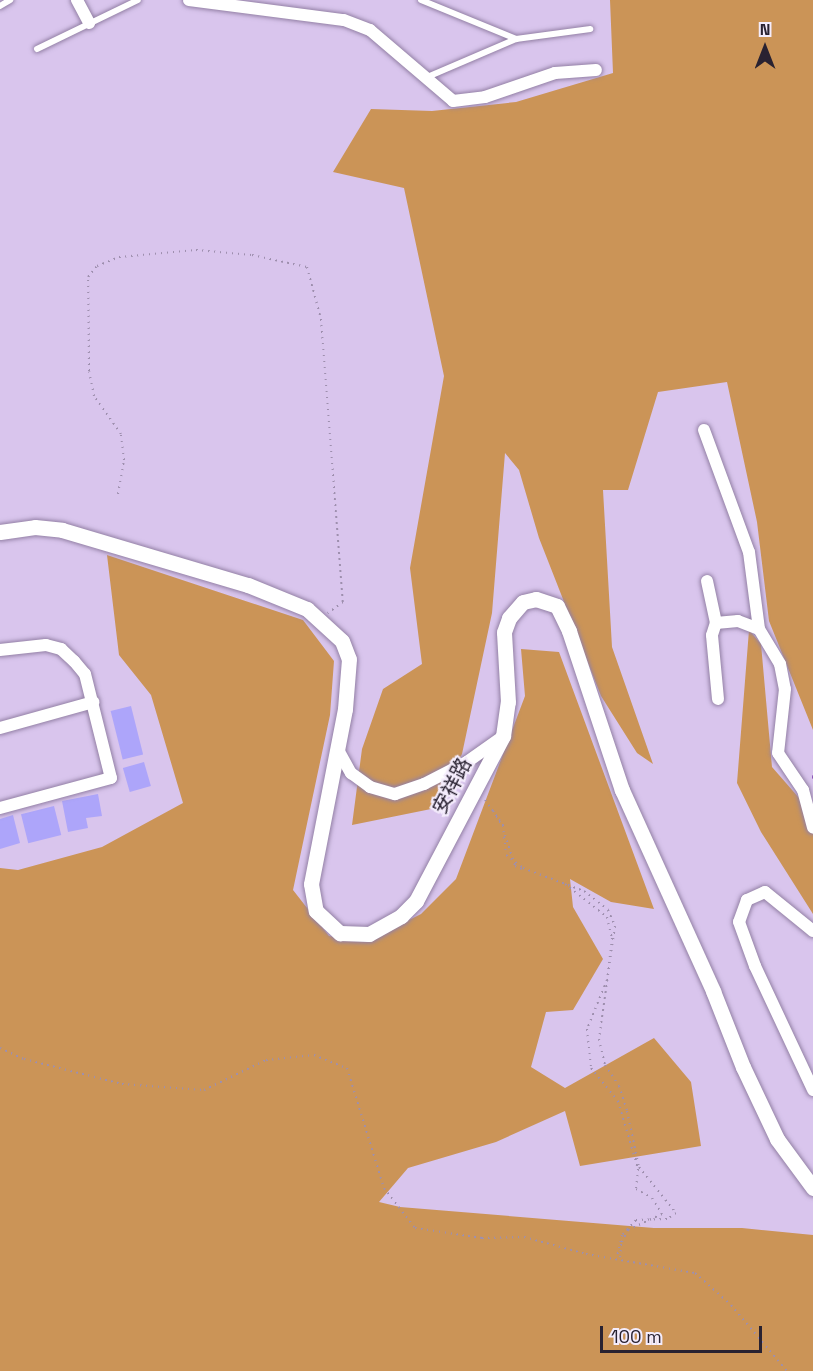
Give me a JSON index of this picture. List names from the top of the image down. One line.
{"streets":{"street":["安祥路"]},"scale_bar":"100 m","north":"top"}
